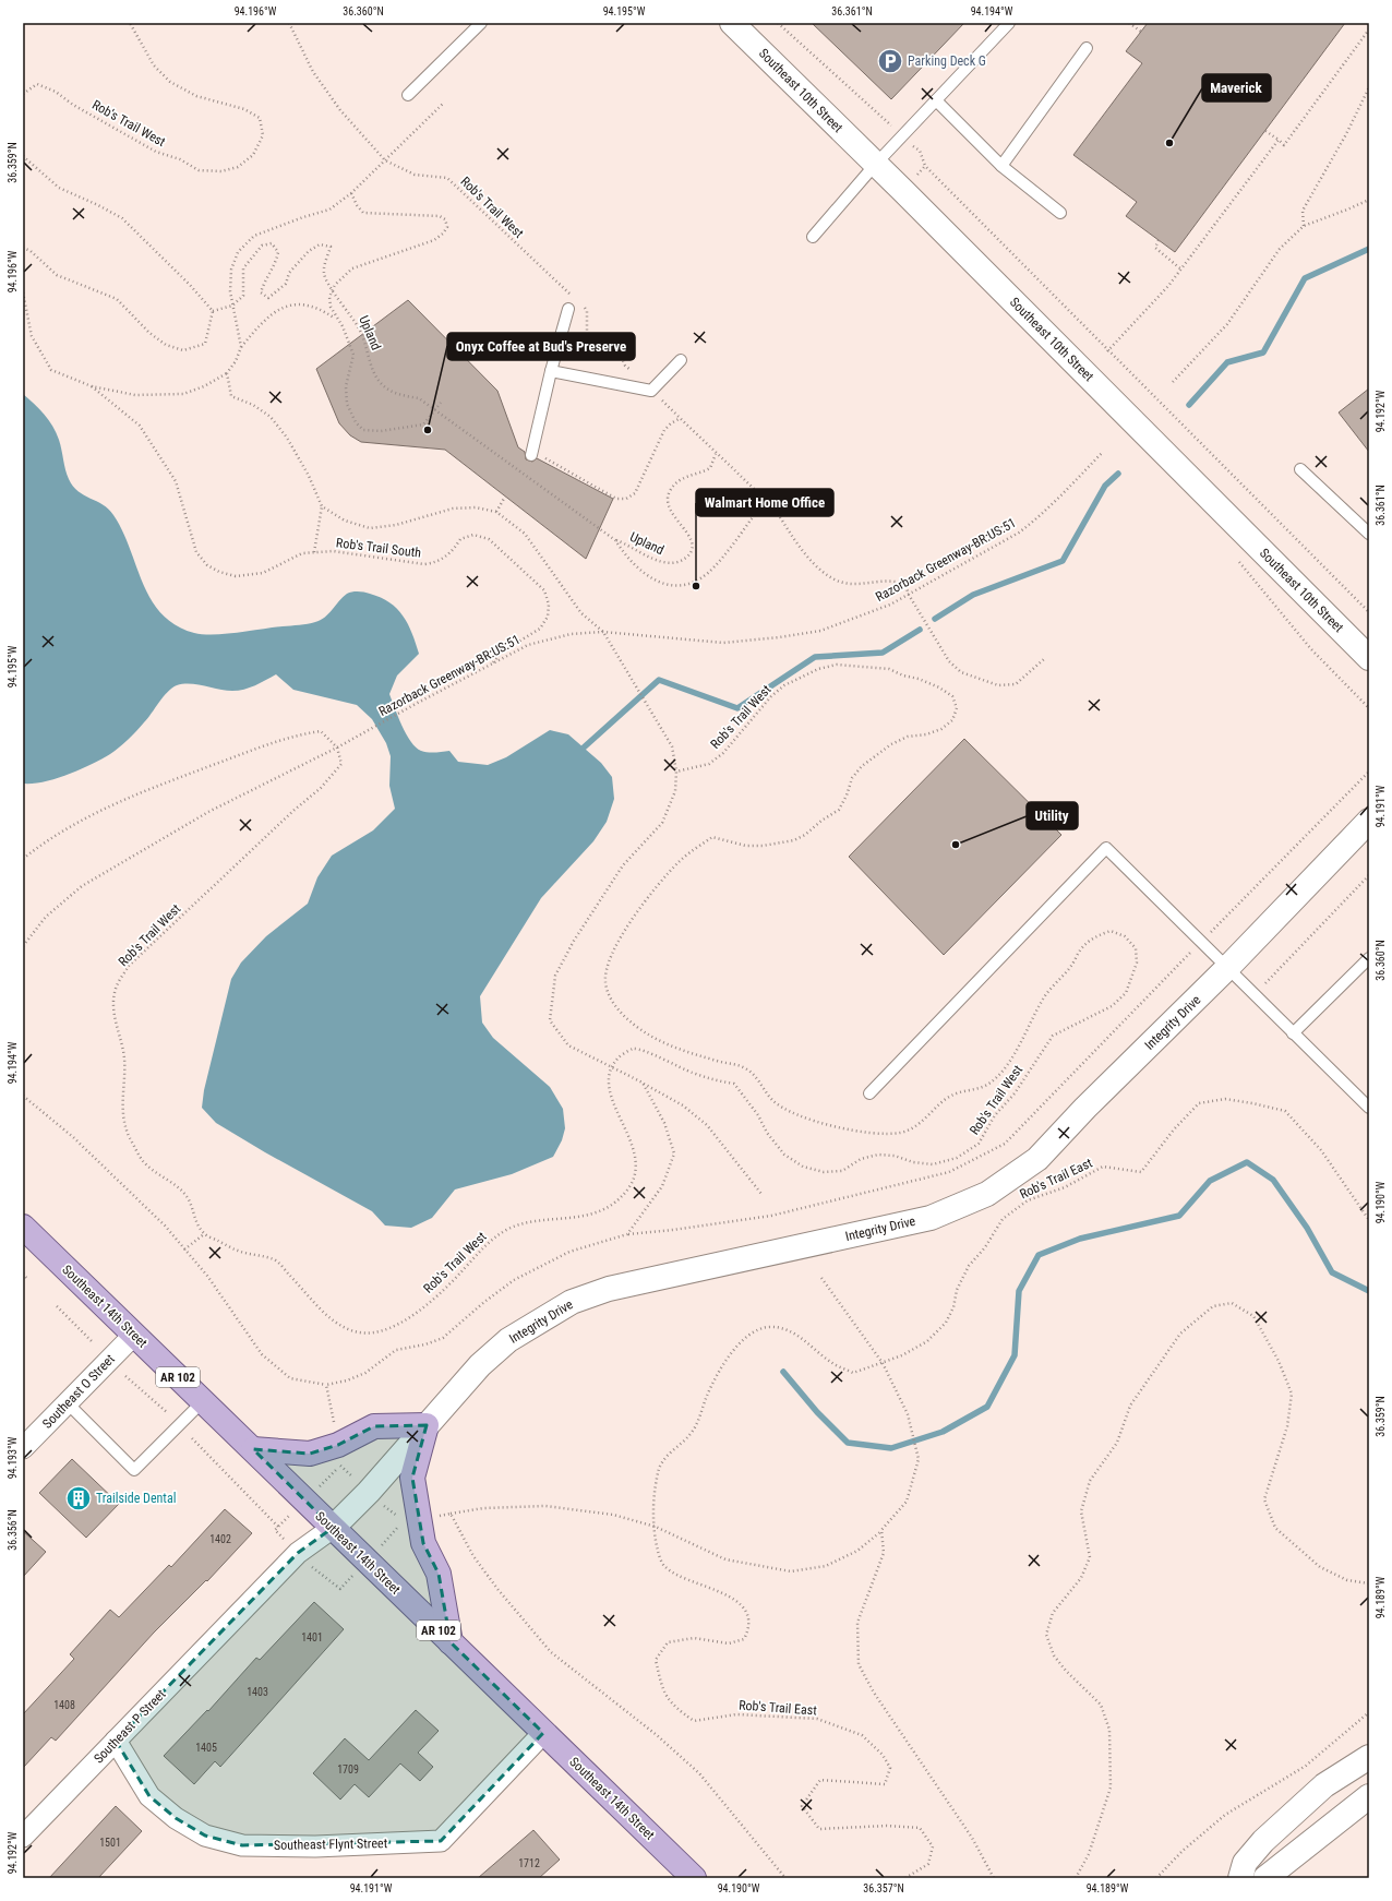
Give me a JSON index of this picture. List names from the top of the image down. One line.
{"streets":{"main road":["Southeast 14th Street","AR 102"],"street":["Southeast 10th Street","Integrity Drive","Southeast O Street","Southeast P Street","Southeast Flynt Street"],"path":["Rob's Trail West","Upland","Rob's Trail South","Razorback Greenway-BR:US:51","Rob's Trail East"]},"crossings":[["Rob's Trail West","Razorback Greenway-BR:US:51"],["Rob's Trail South","Razorback Greenway-BR:US:51"],["Integrity Drive","Southeast 14th Street"],["Integrity Drive","Southeast P Street"],["Southeast 14th Street","Southeast O Street"],["Southeast 14th Street","Southeast P Street"],["Southeast 14th Street","Southeast Flynt Street"],["Southeast P Street","Southeast Flynt Street"]],"places":{"parking":["Parking Deck G"],"other":["Maverick","Onyx Coffee at Bud's Preserve","Walmart Home Office","Utility"],"building":["Trailside Dental"]},"house_numbers":["1402","1401","1403","1408","1405","1709","1501","1712"],"coordinates":["94.196°W","36.360°N","94.195°W","36.361°N","94.194°W","36.359°N","94.192°W","94.191°W","94.190°W","94.193°W","36.356°N","94.189°W","36.357°N"]}
